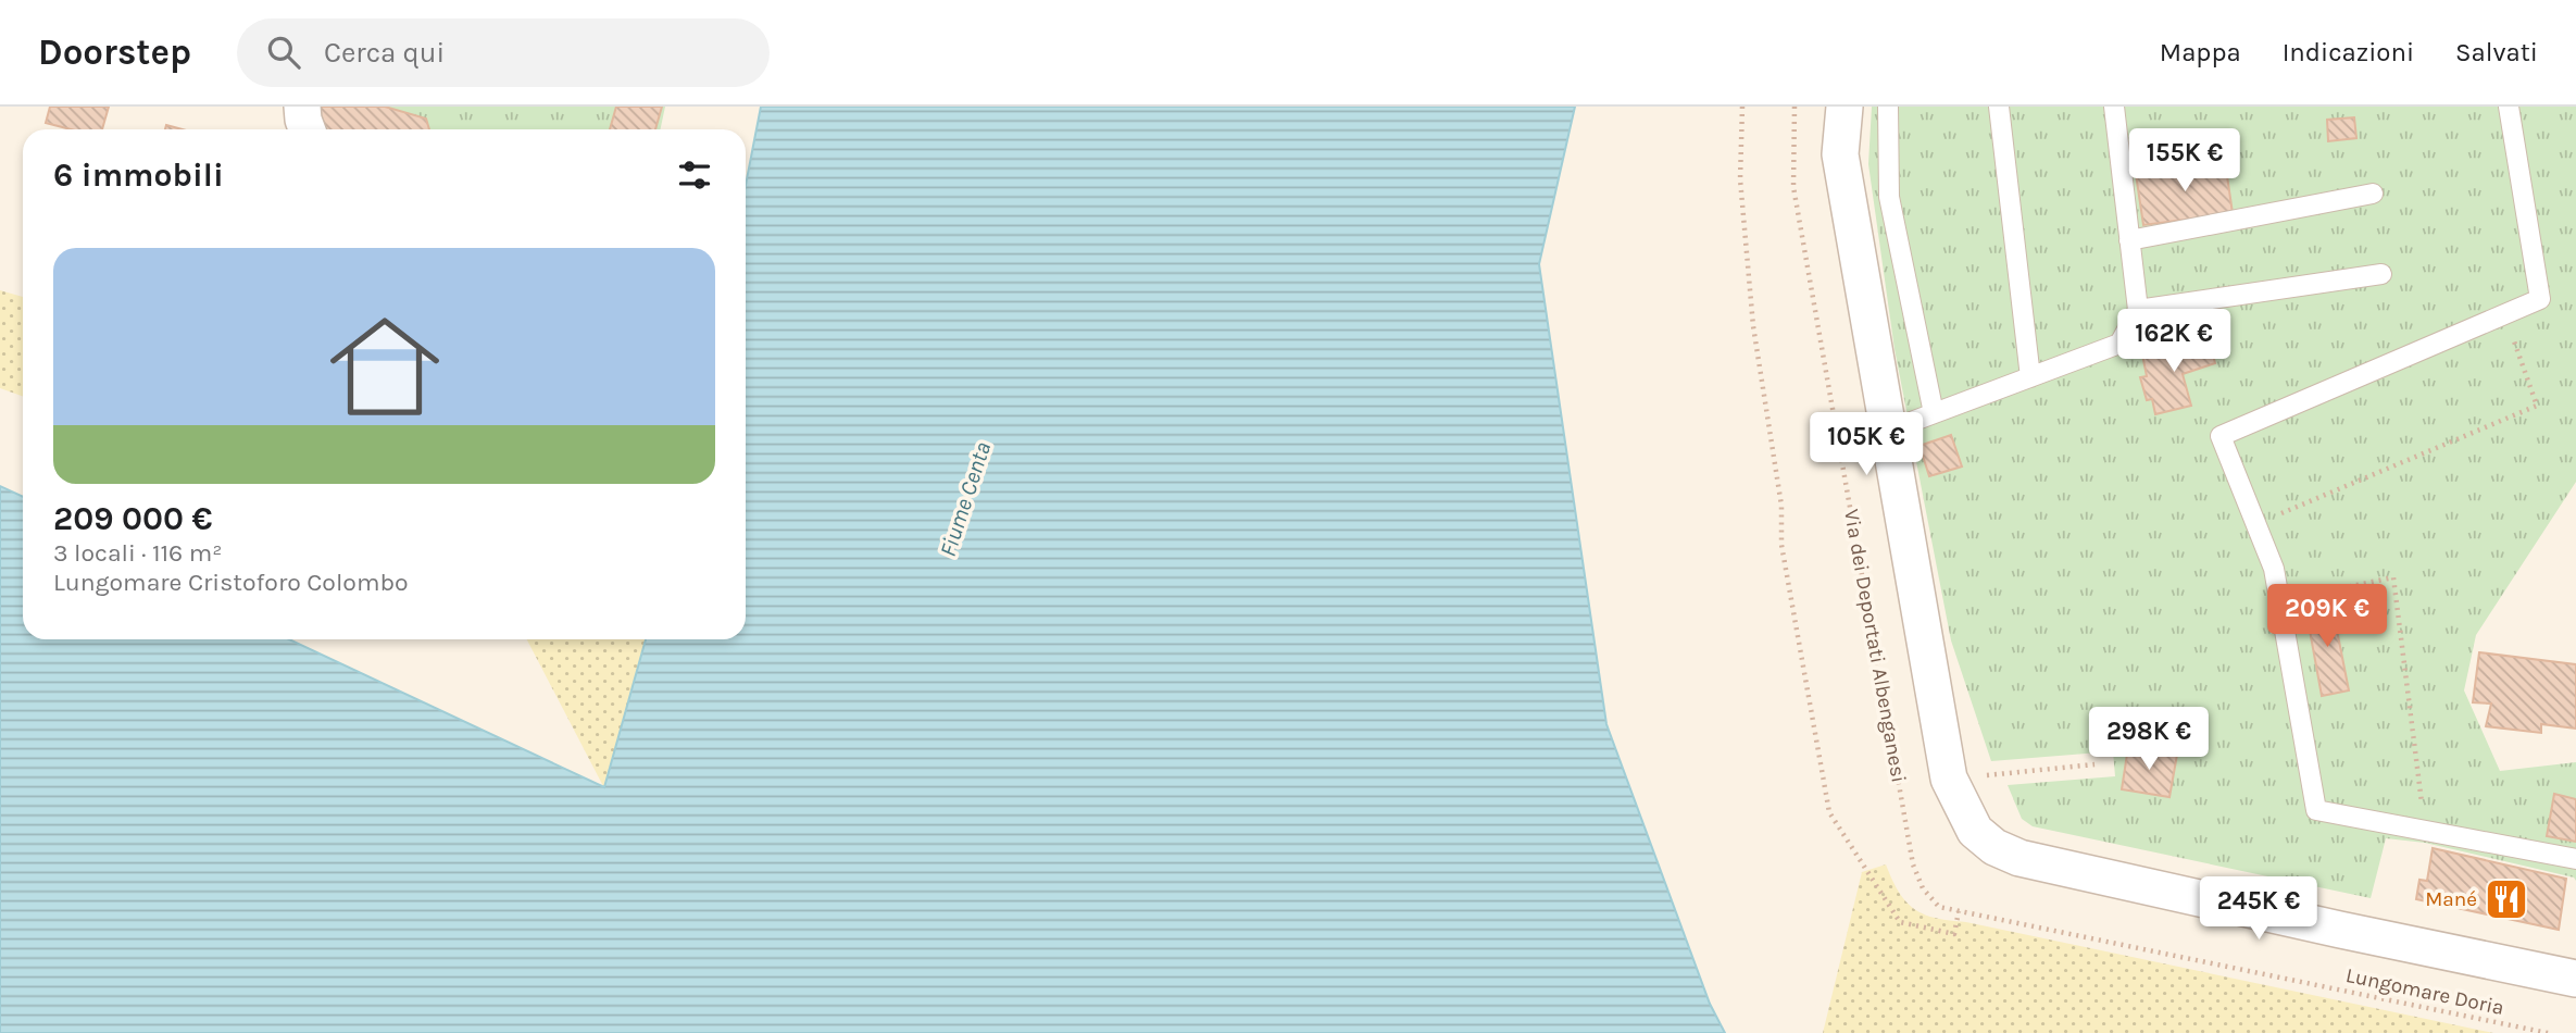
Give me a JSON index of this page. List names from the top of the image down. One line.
{"streets":{"path":["Via dei Deportati Albenganesi","Lungomare Doria"]},"crossings":[["Via dei Deportati Albenganesi","Lungomare Doria"]],"water":["Fiume Centa"],"places":{"restaurant":["Mané"]},"page":{"header":"Doorstep","search":"Cerca qui","nav":["Mappa","Indicazioni","Salvati"],"price":["155K €","162K €","105K €","209K €","298K €","245K €"],"heading":"6 immobili","list":[{"name":"209 000 €","note":"3 locali · 116 m² · Lungomare Cristoforo Colombo"}]}}
